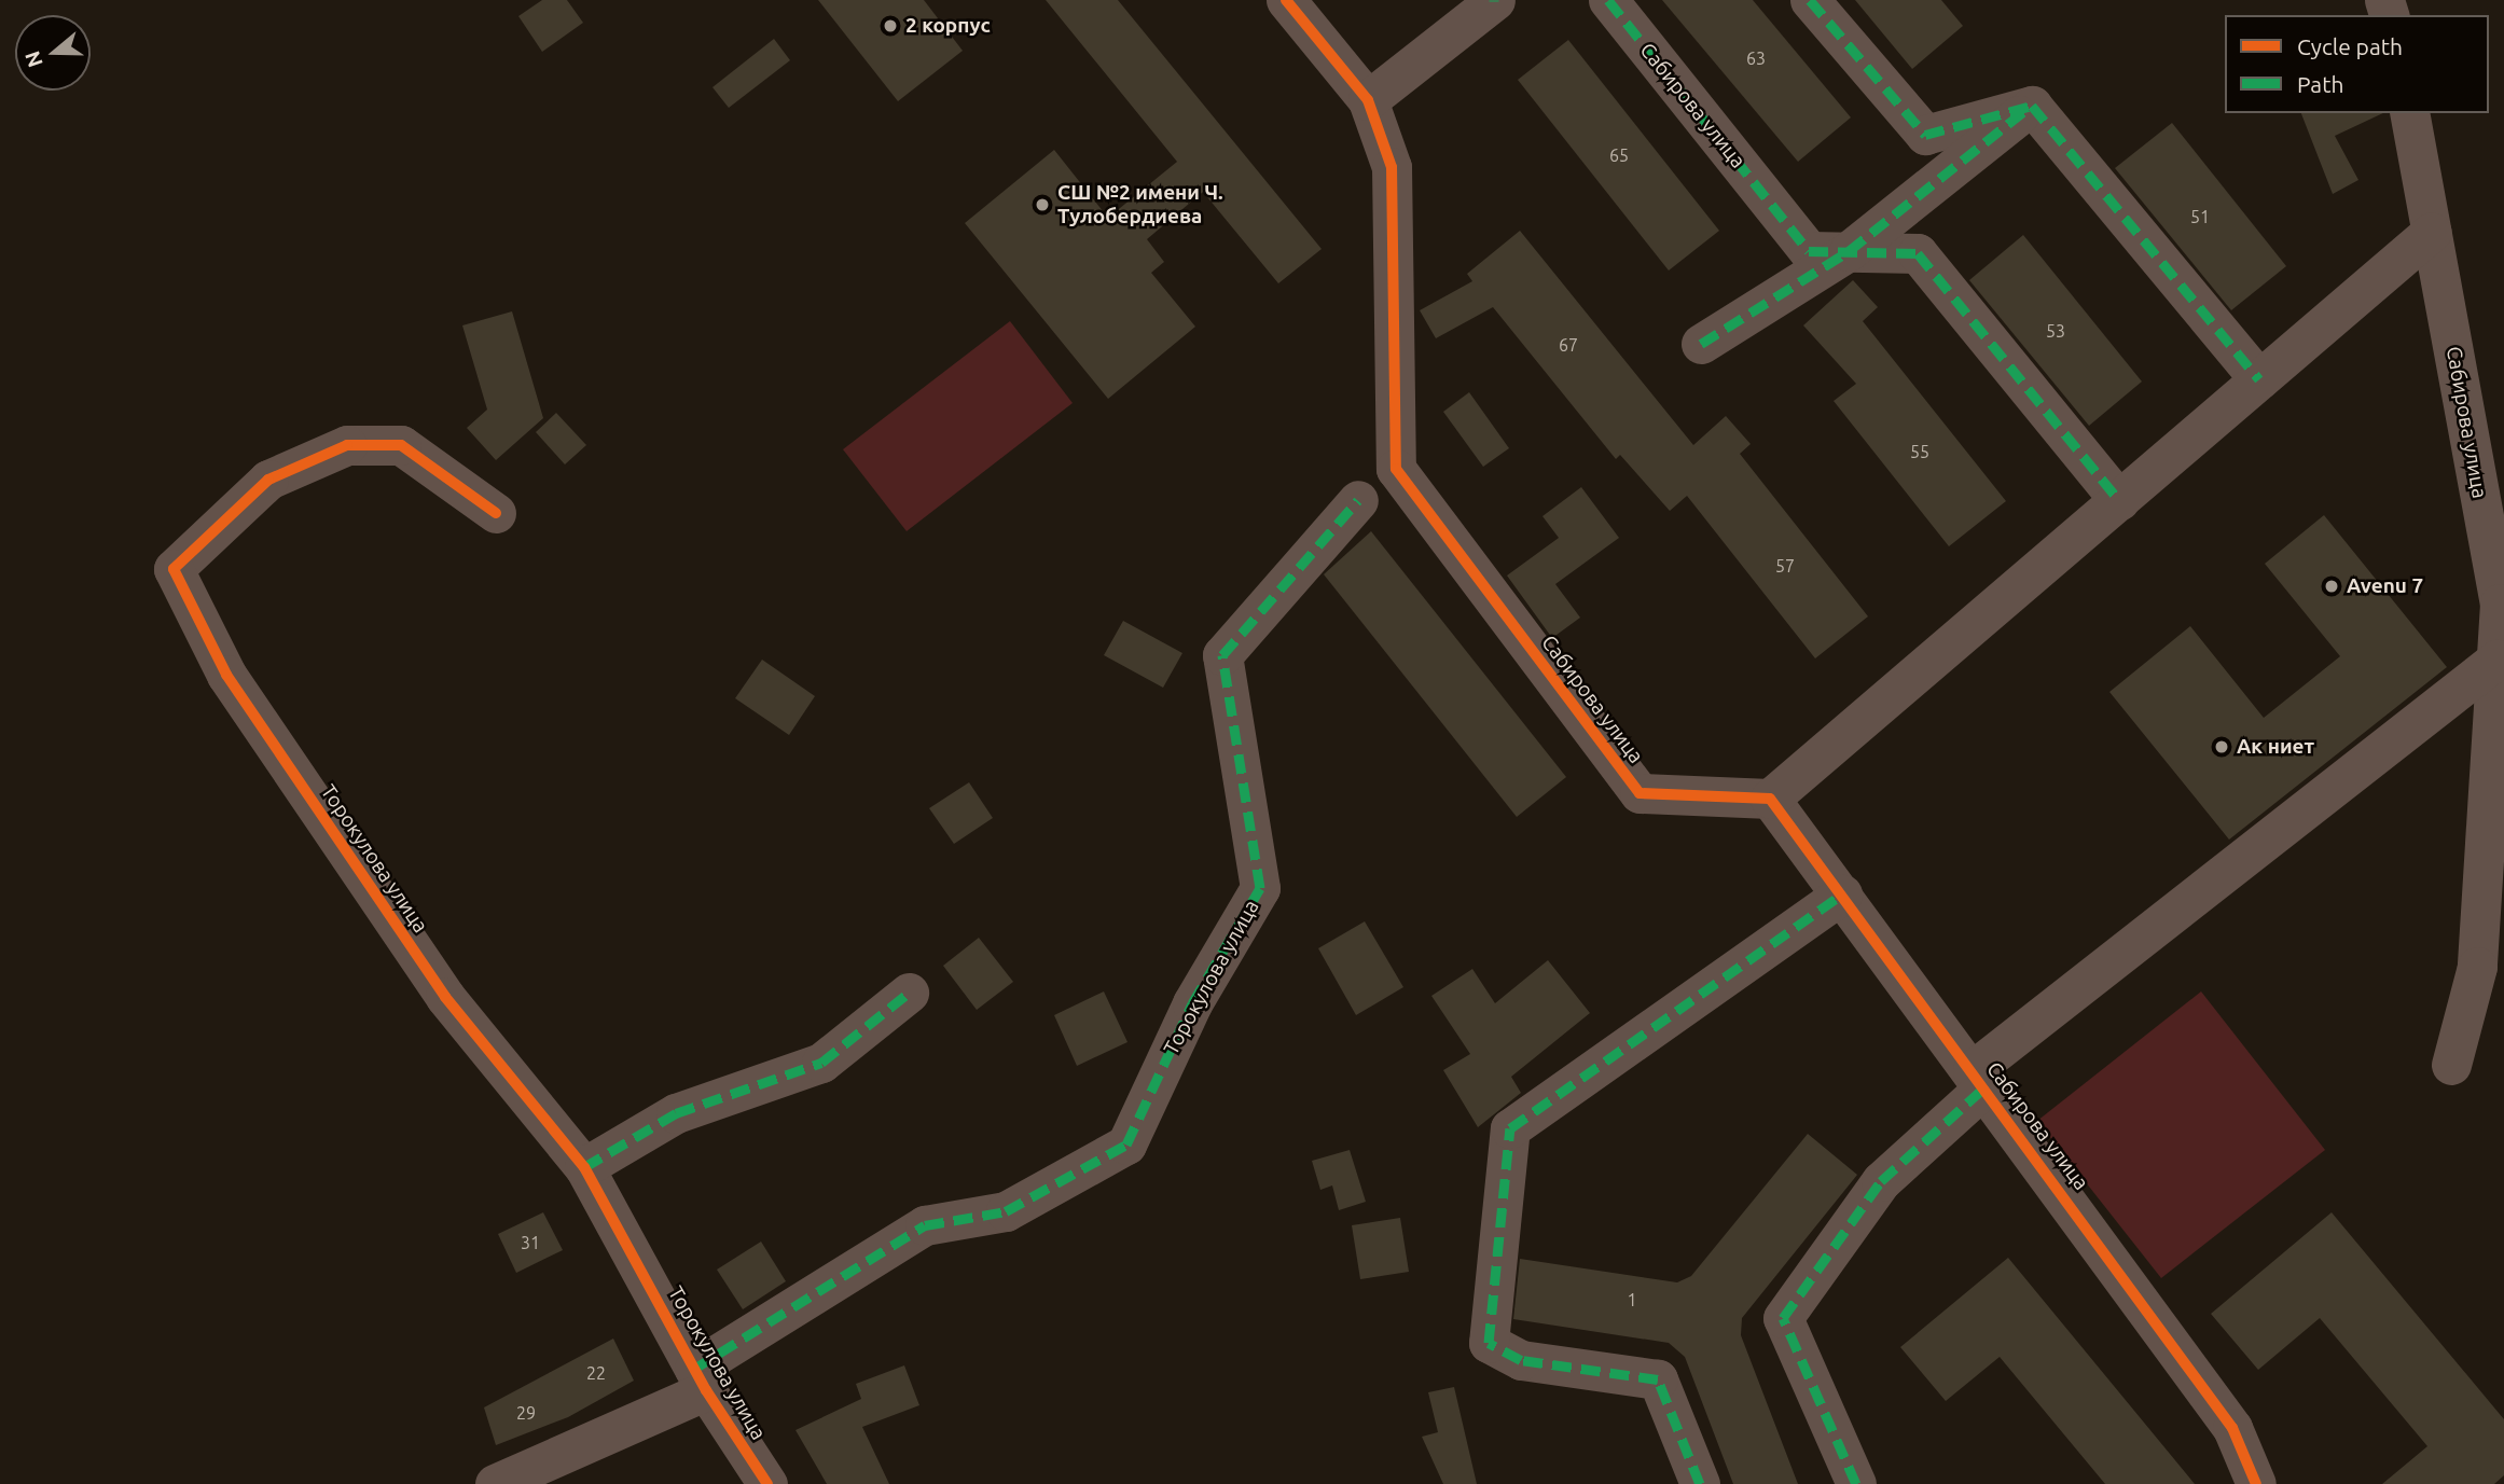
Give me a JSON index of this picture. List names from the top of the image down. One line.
{"streets":{"street":["Сабирова улица","Торокулова улица"]},"places":["2 корпус","СШ №2 имени Ч. Тулобердиева","Avenu 7","Ак ниет"],"house_numbers":["63","65","51","53","67","55","57","31","1","22","29"],"legend":["Cycle path","Path"],"north":"left"}
